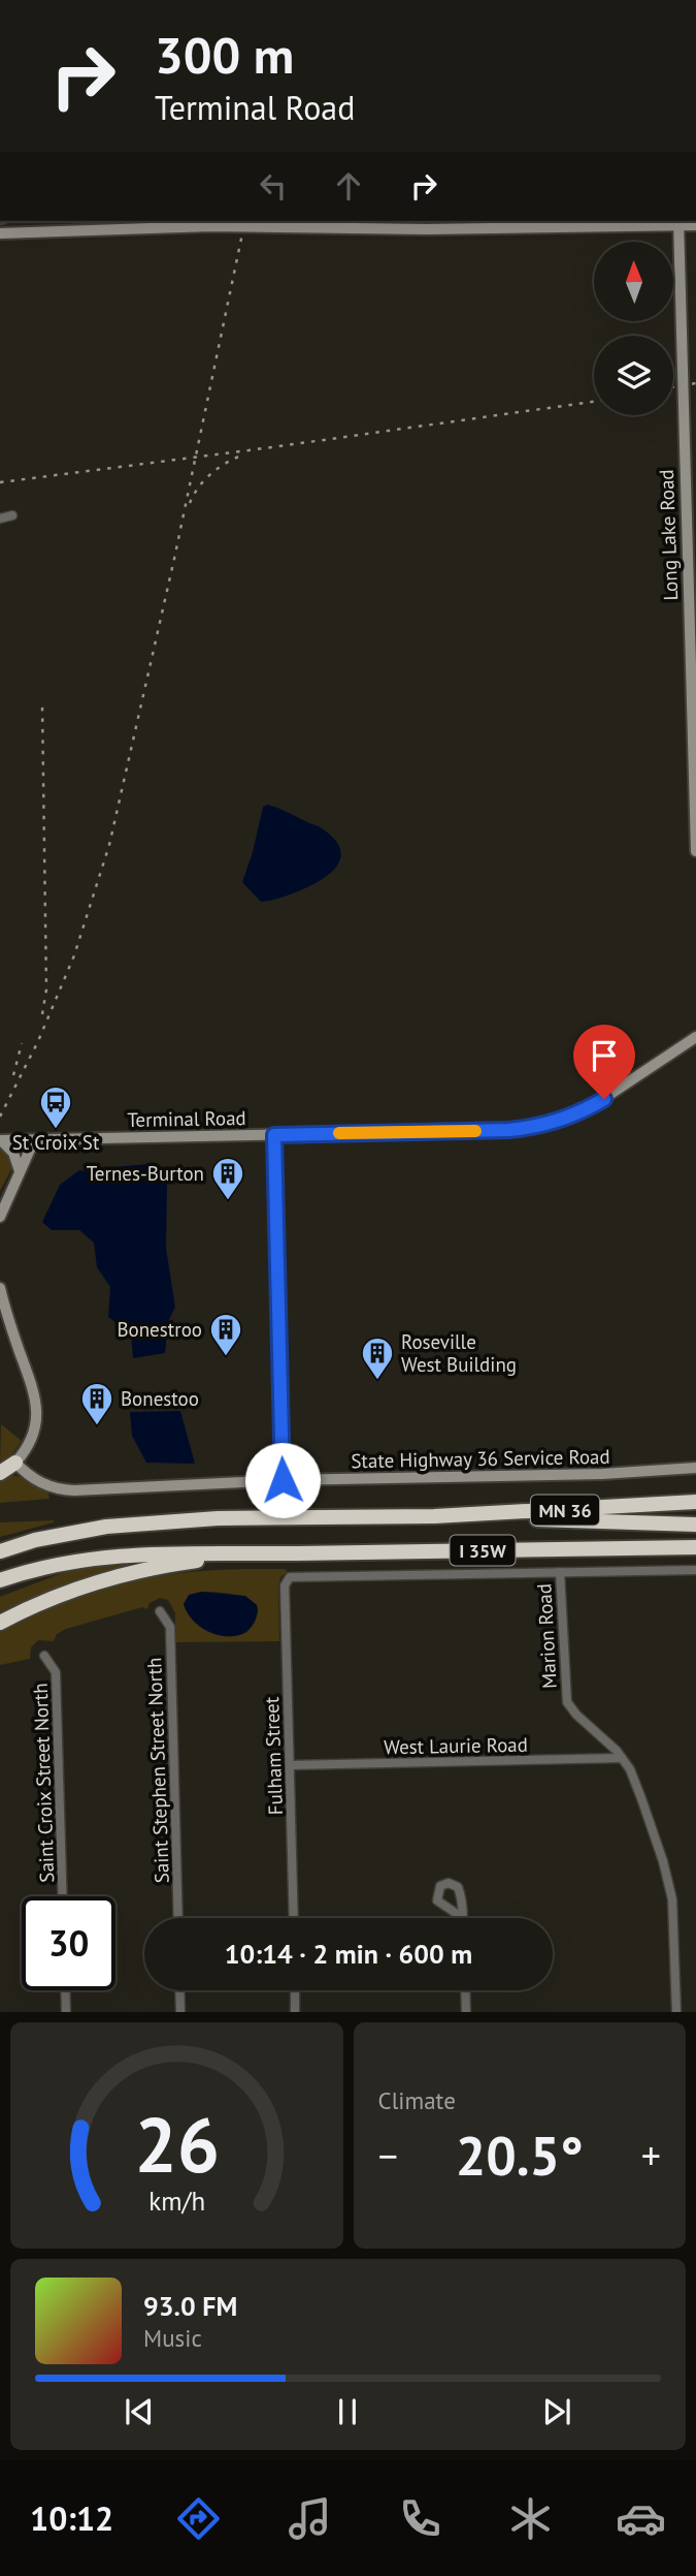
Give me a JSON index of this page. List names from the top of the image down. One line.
{"streets":{"highway":["MN 36","I 35W"],"street":["Long Lake Road","Terminal Road","State Highway 36 Service Road","Marion Road","West Laurie Road","Fulham Street","Saint Stephen Street North","Saint Croix Street North"]},"crossings":[["MN 36","I 35W"],["Marion Road","West Laurie Road"],["Marion Road","Fulham Street"],["West Laurie Road","Fulham Street"]],"places":{"bus stop":["St Croix St"],"building":["Ternes-Burton","Bonestroo","Roseville West Building","Bonestoo"]},"north":"top","page":{"turn":["300 m","Terminal Road"],"limit":"30","trip":"10:14 · 2 min · 600 m","tile":"Climate","heat":["−","20.5°","+"],"song":["93.0 FM","Music"],"tabs":"10:12","gauge":["26","km/h"]}}
